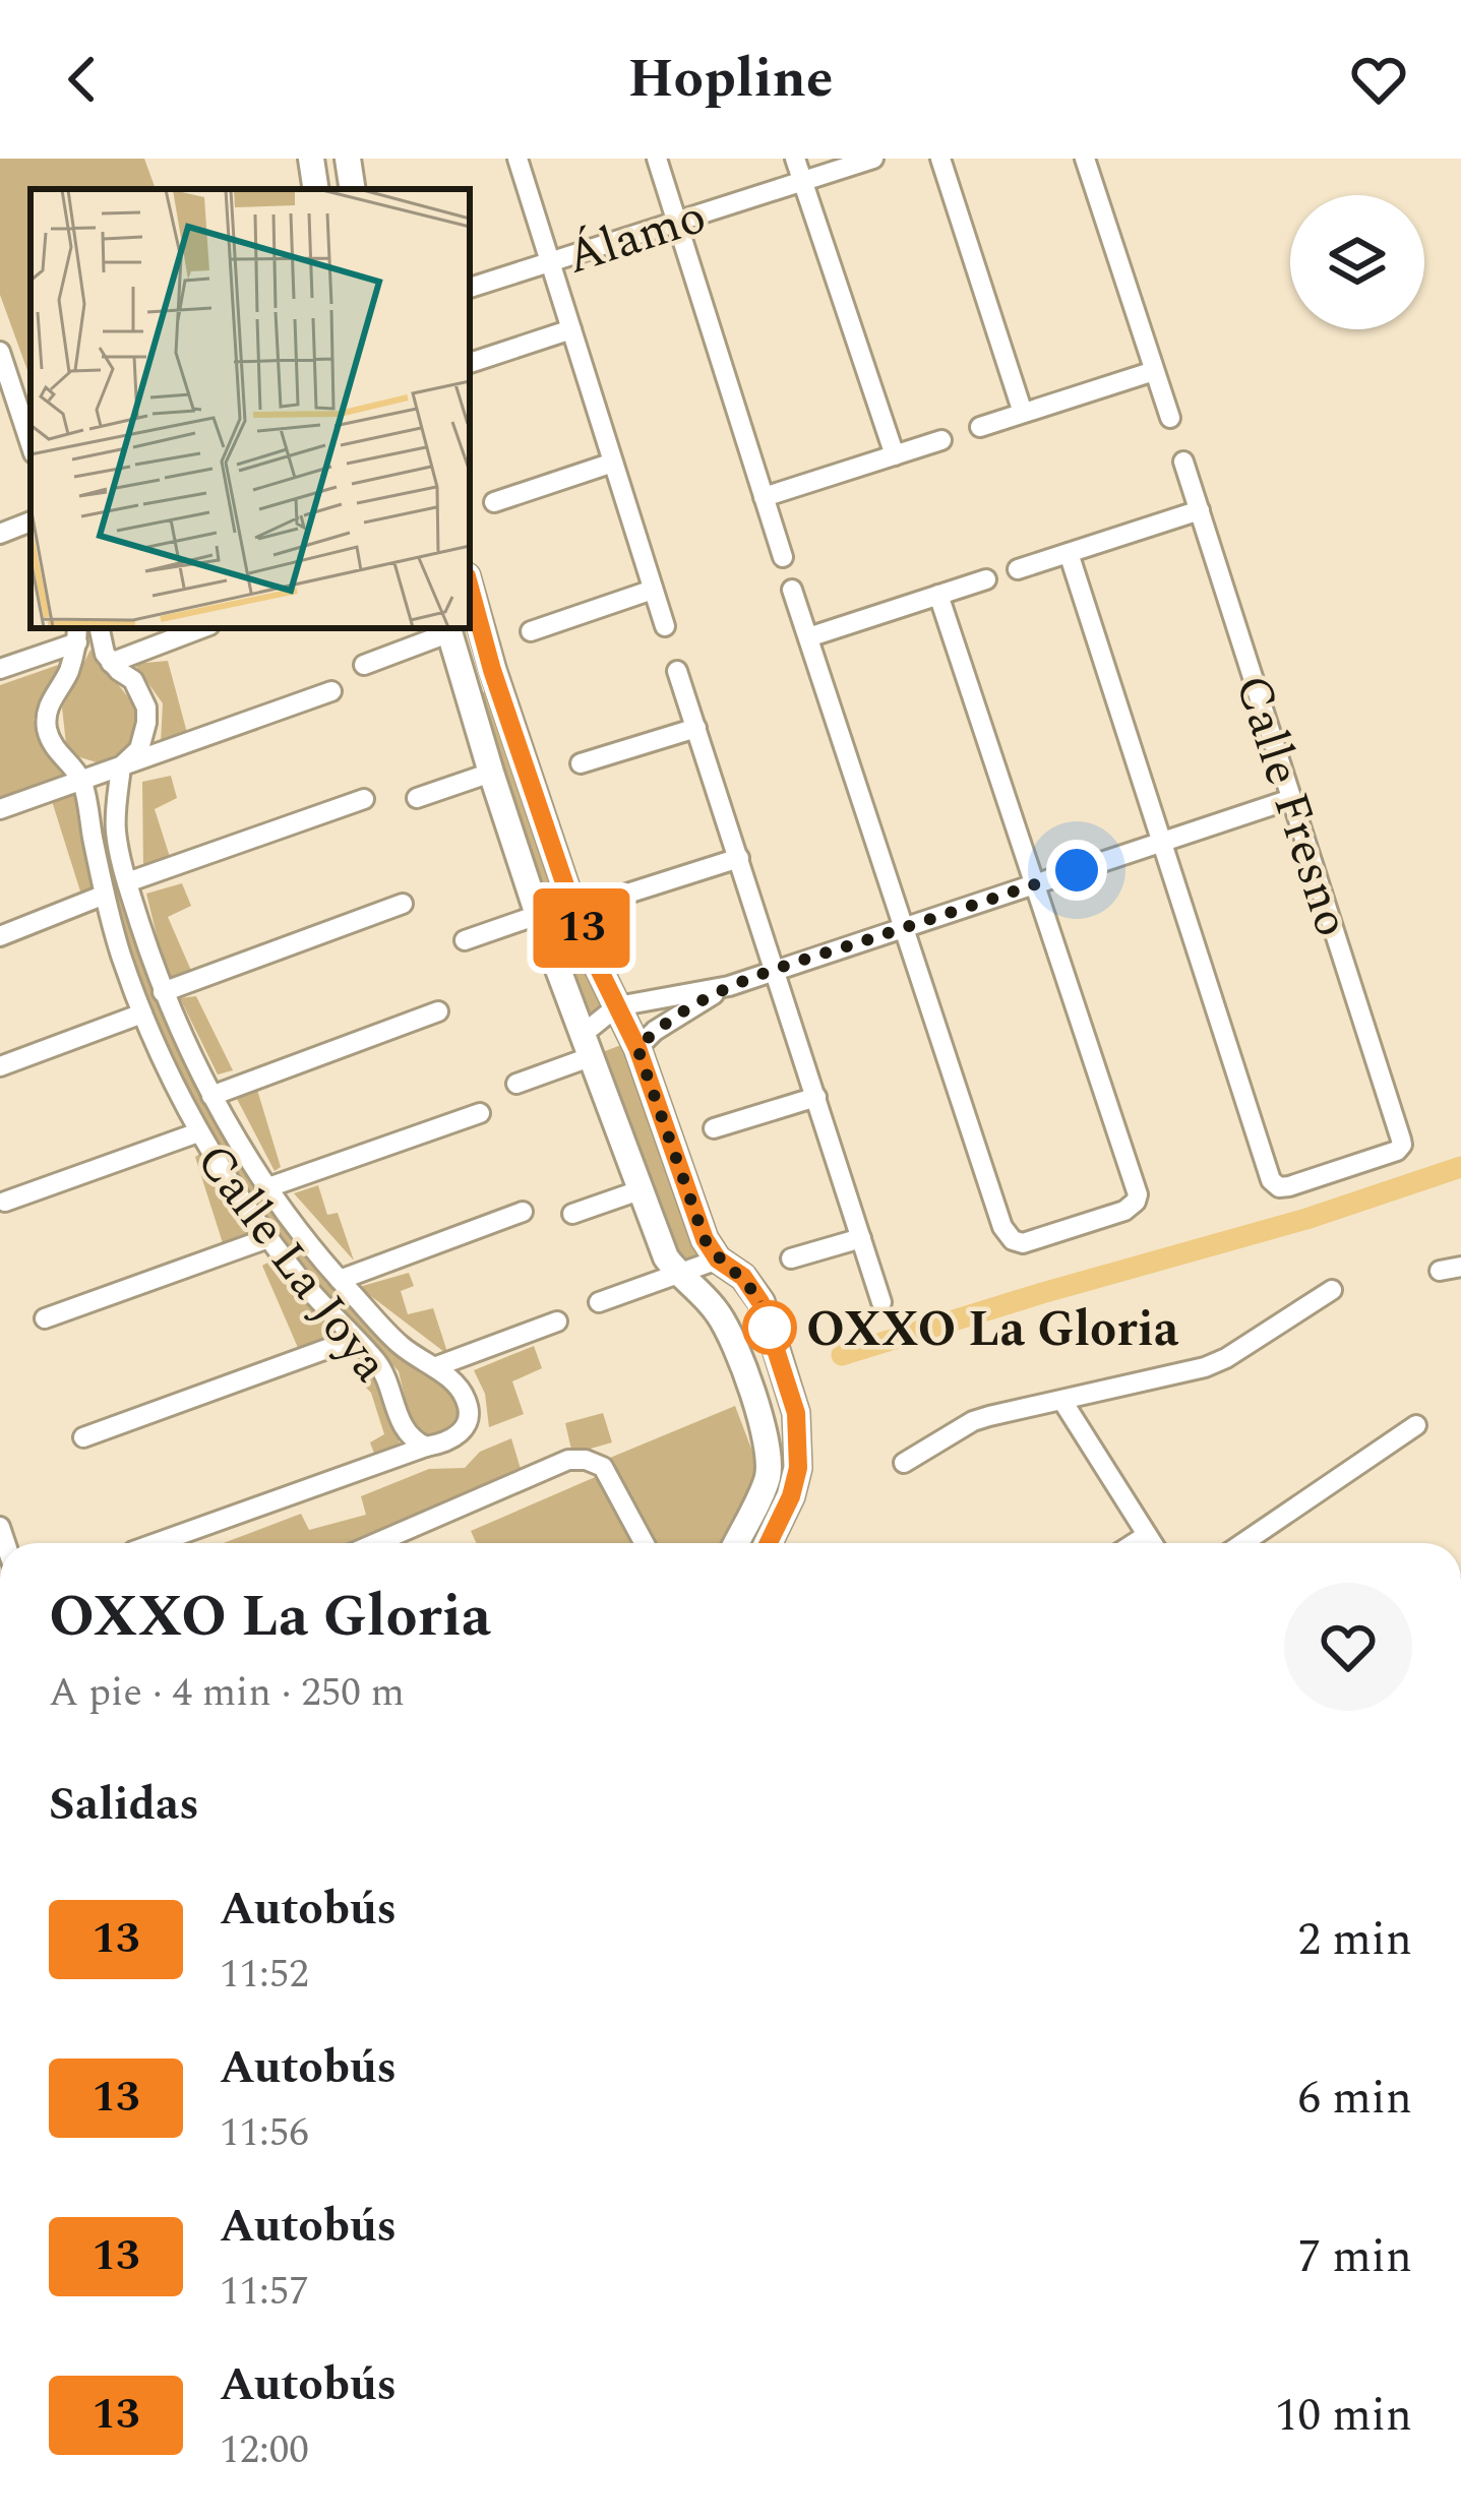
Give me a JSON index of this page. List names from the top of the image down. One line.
{"streets":{"street":["Álamo","Calle Fresno","Calle La Joya"]},"places":["OXXO La Gloria"],"lines":["bus line 13"],"page":{"header":"Hopline","on_map":"13","heading":[["OXXO La Gloria","A pie · 4 min · 250 m"],"Salidas"],"list":[{"mark":"13","name":"Autobús","note":"11:52","value":"2 min"},{"mark":"13","name":"Autobús","note":"11:56","value":"6 min"},{"mark":"13","name":"Autobús","note":"11:57","value":"7 min"},{"mark":"13","name":"Autobús","note":"12:00","value":"10 min"}]}}
